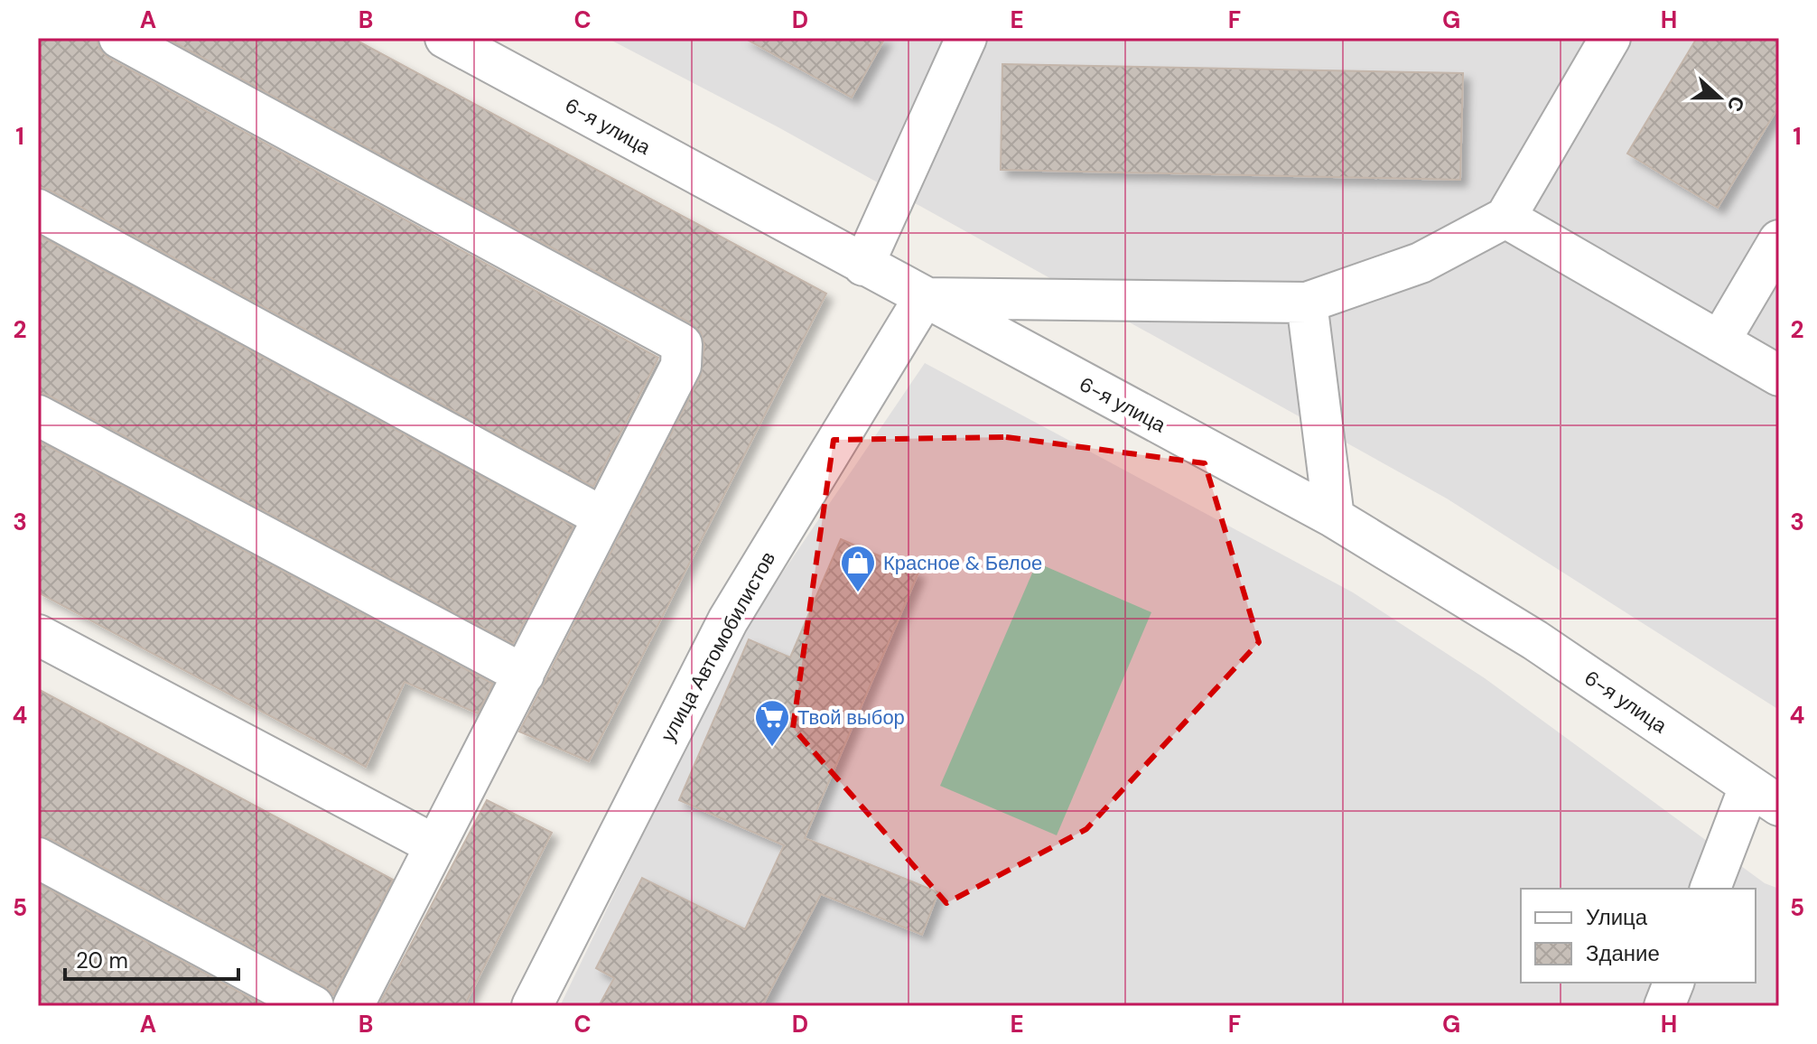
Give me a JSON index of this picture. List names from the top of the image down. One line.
{"streets":{"street":["6-я улица","улица Автомобилистов"]},"crossings":[["6-я улица","улица Автомобилистов"]],"places":{"shop":["Красное & Белое"],"supermarket":["Твой выбор"]},"legend":["Улица","Здание"],"scale_bar":"20 m","north":"right","grid":{"columns":["A","B","C","D","E","F","G","H"],"rows":["1","2","3","4","5"]}}
